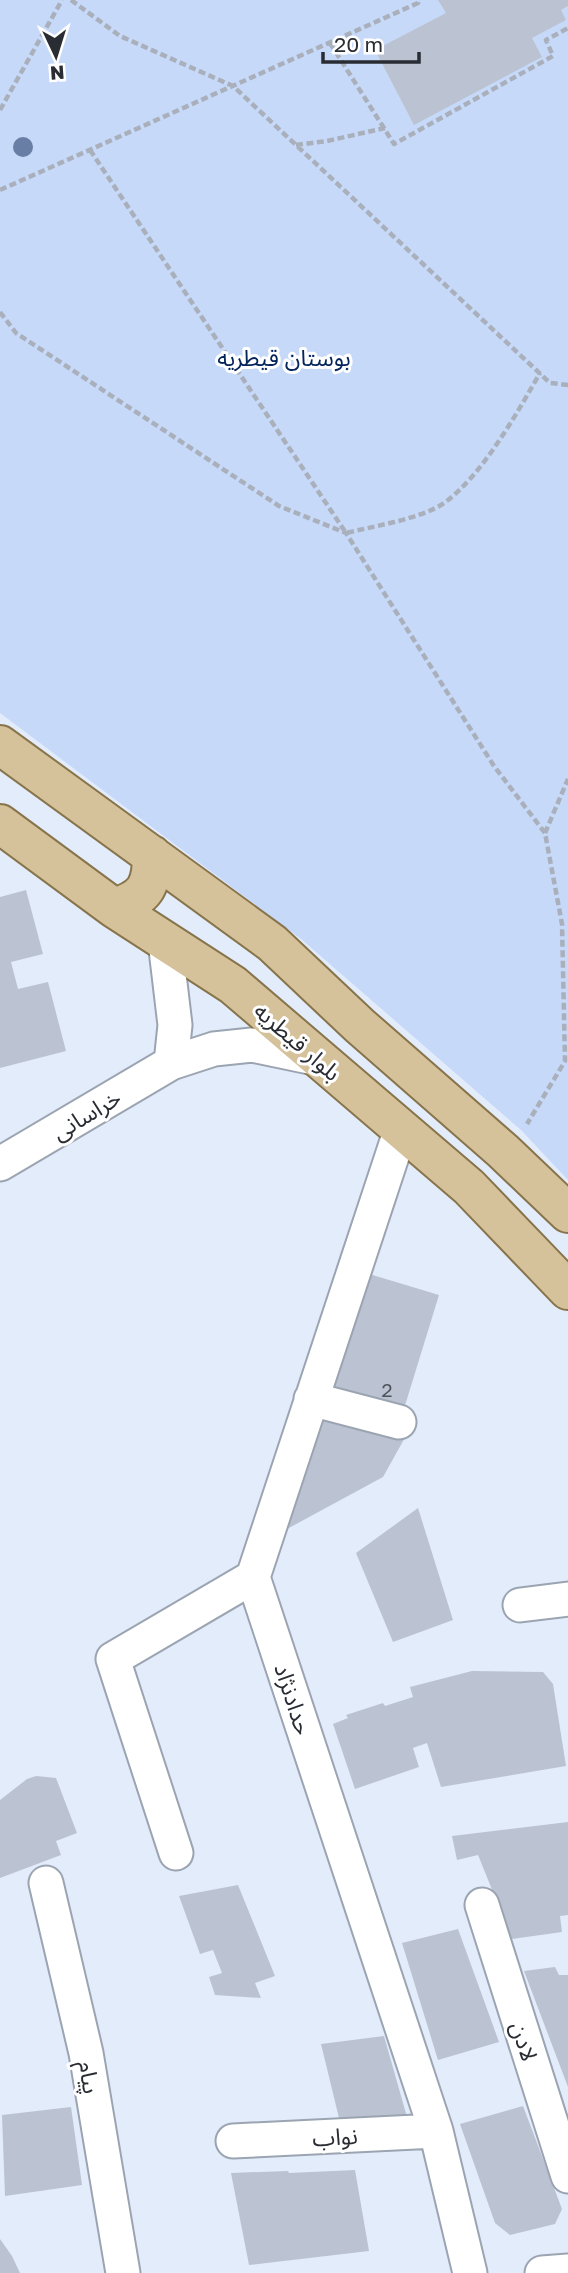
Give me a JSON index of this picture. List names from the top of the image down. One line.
{"streets":{"main road":["بلوار قیطریه"],"street":["خراسانی","حدادنژاد","لادن","پیام","نواب"]},"crossings":[["بلوار قیطریه","خراسانی"],["حدادنژاد","نواب"]],"parks":["بوستان قیطریه"],"house_numbers":["2"],"scale_bar":"20 m","north":"bottom"}
